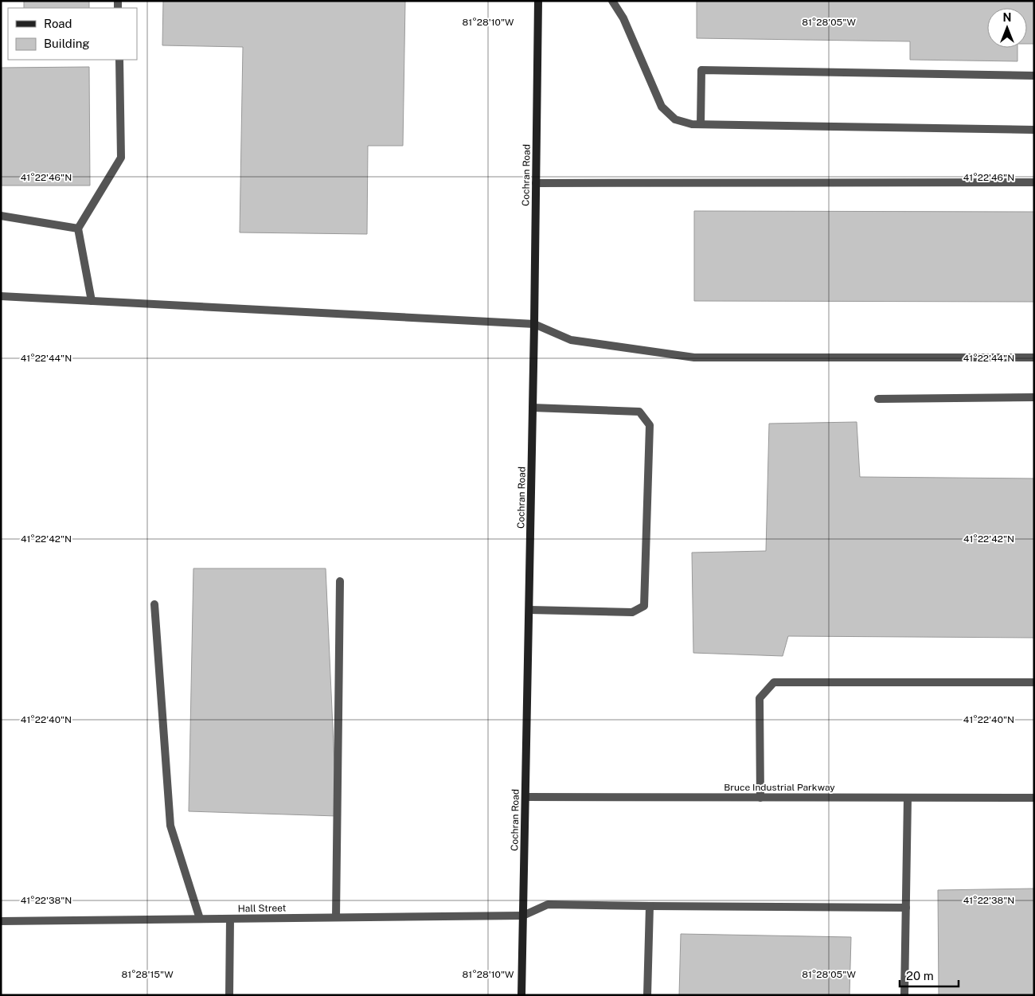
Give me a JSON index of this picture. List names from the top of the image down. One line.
{"streets":{"street":["Cochran Road","Bruce Industrial Parkway","Hall Street"]},"crossings":[["Cochran Road","Bruce Industrial Parkway"],["Cochran Road","Hall Street"]],"legend":["Road","Building"],"scale_bar":"20 m","north":"top","coordinates":["81°28'10\"W","81°28'05\"W","41°22'46\"N","41°22'44\"N","41°22'42\"N","41°22'40\"N","41°22'38\"N","81°28'15\"W"]}
